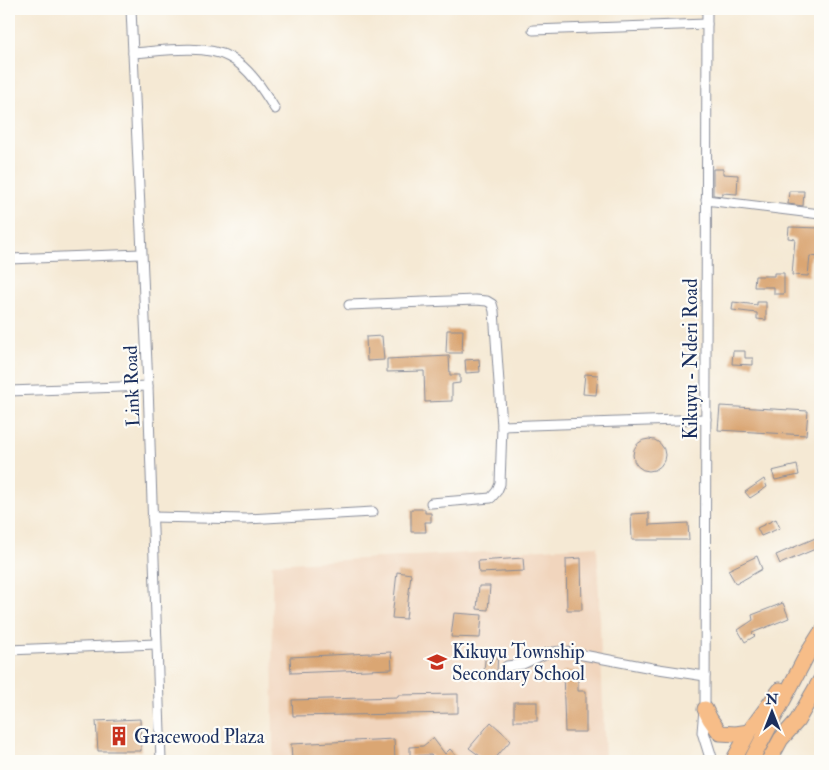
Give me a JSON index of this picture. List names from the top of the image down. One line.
{"streets":{"street":["Kikuyu - Nderi Road","Link Road"]},"places":{"school or university":["Kikuyu Township Secondary School"],"building":["Gracewood Plaza"]},"north":"top"}
